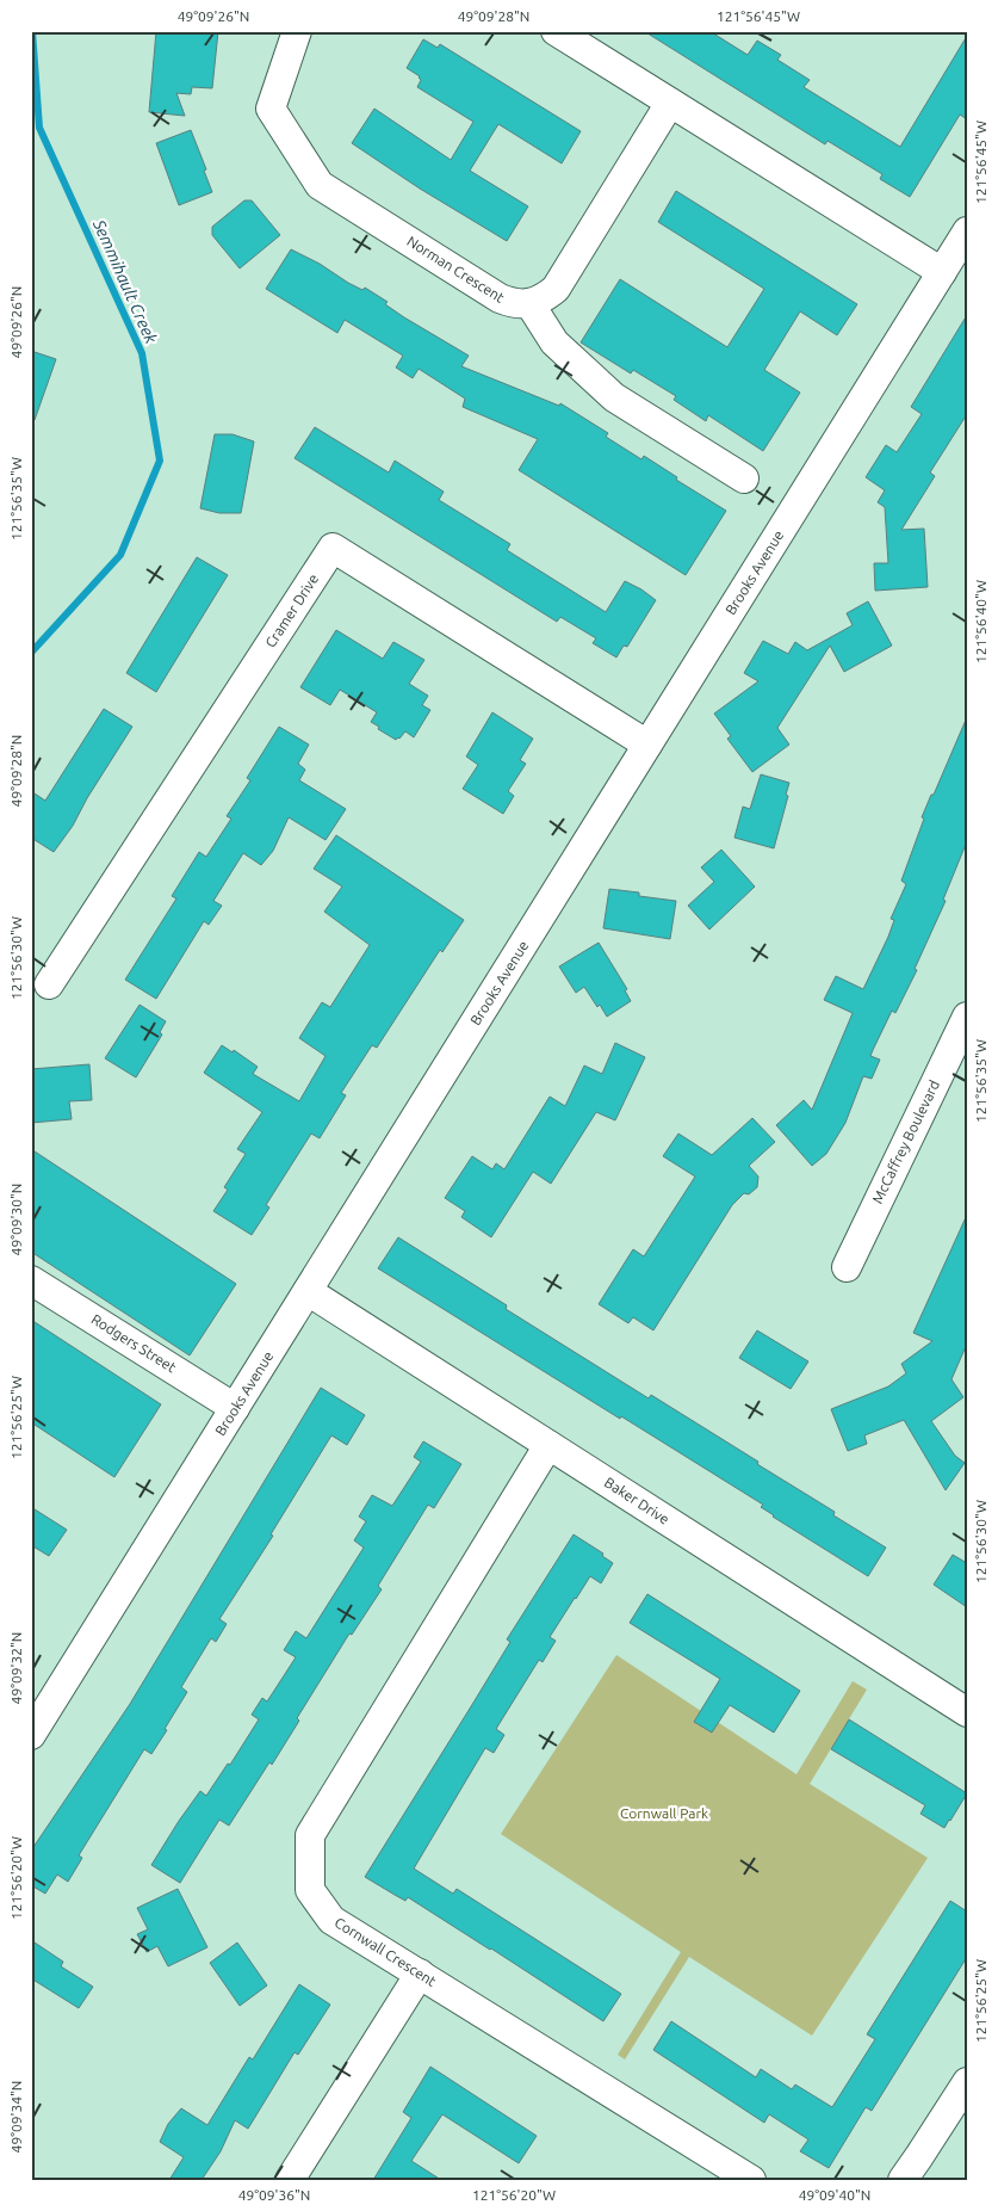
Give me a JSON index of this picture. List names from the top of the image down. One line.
{"streets":{"street":["Norman Crescent","Brooks Avenue","Cramer Drive","McCaffrey Boulevard","Rodgers Street","Baker Drive","Cornwall Crescent"]},"crossings":[["Brooks Avenue","Cramer Drive"],["Brooks Avenue","Rodgers Street"],["Brooks Avenue","Baker Drive"],["Baker Drive","Cornwall Crescent"]],"water":["Semmihault Creek"],"parks":["Cornwall Park"],"coordinates":["49°09'26\"N","49°09'28\"N","121°56'45\"W","121°56'35\"W","121°56'40\"W","121°56'30\"W","49°09'30\"N","121°56'25\"W","49°09'32\"N","121°56'20\"W","49°09'34\"N","49°09'36\"N","49°09'40\"N"]}
